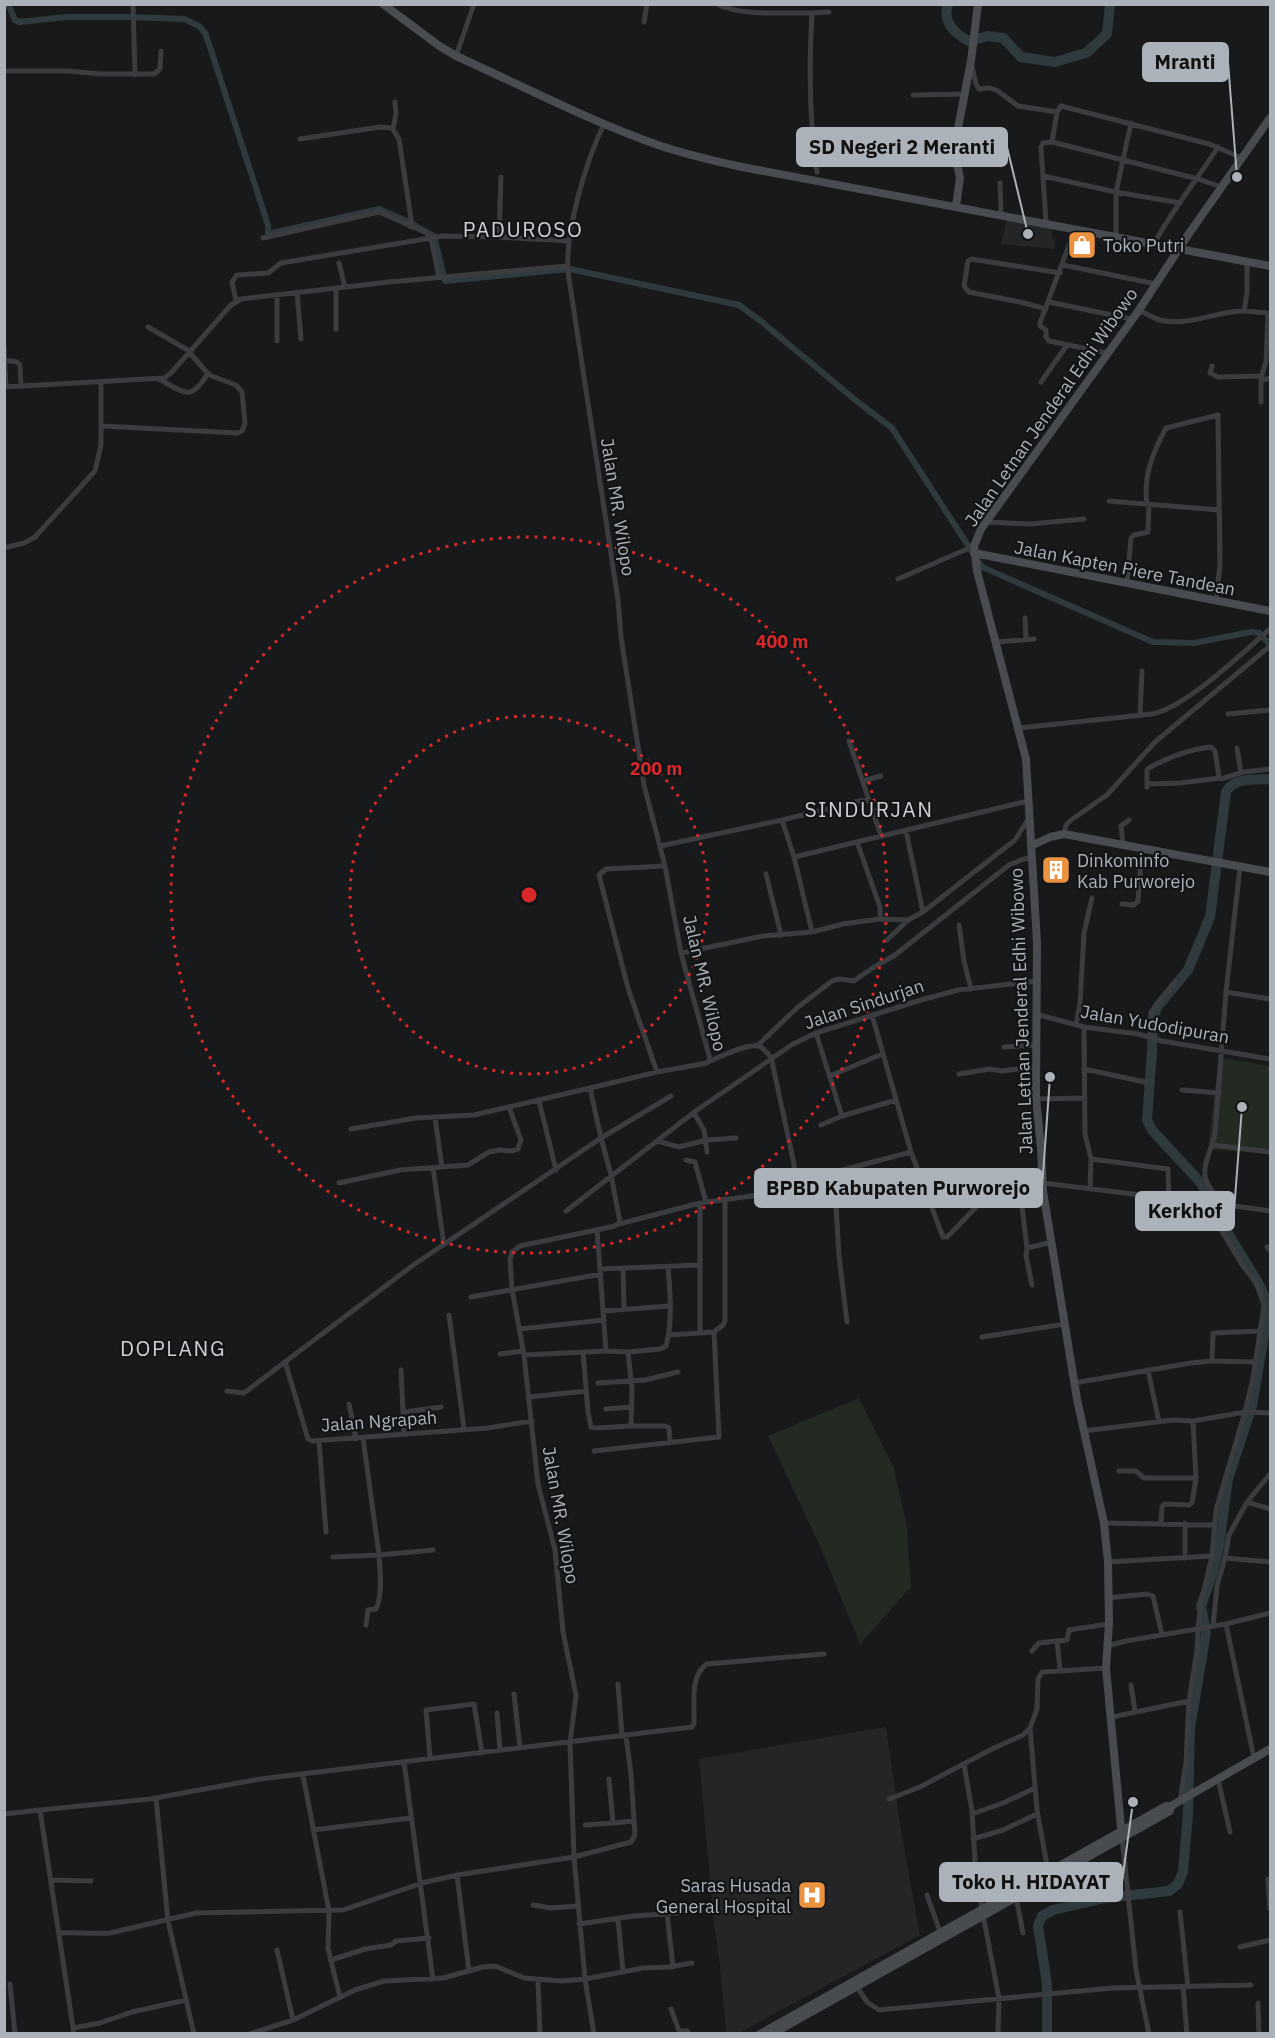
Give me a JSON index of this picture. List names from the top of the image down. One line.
{"streets":{"street":["Jalan Letnan Jenderal Edhi Wibowo","Jalan MR. Wilopo","Jalan Kapten Piere Tandean","Jalan Sindurjan","Jalan Yudodipuran","Jalan Ngrapah"]},"crossings":[["Jalan Letnan Jenderal Edhi Wibowo","Jalan Kapten Piere Tandean"],["Jalan Letnan Jenderal Edhi Wibowo","Jalan Sindurjan"],["Jalan Letnan Jenderal Edhi Wibowo","Jalan Yudodipuran"],["Jalan MR. Wilopo","Jalan Ngrapah"]],"districts":["PADUROSO","SINDURJAN","DOPLANG"],"places":{"other":["Mranti","SD Negeri 2 Meranti","BPBD Kabupaten Purworejo","Kerkhof","Toko H. HIDAYAT"],"shop":["Toko Putri"],"building":["Dinkominfo Kab Purworejo"],"hospital":["Saras Husada General Hospital"]},"rings":["400 m","200 m"]}
